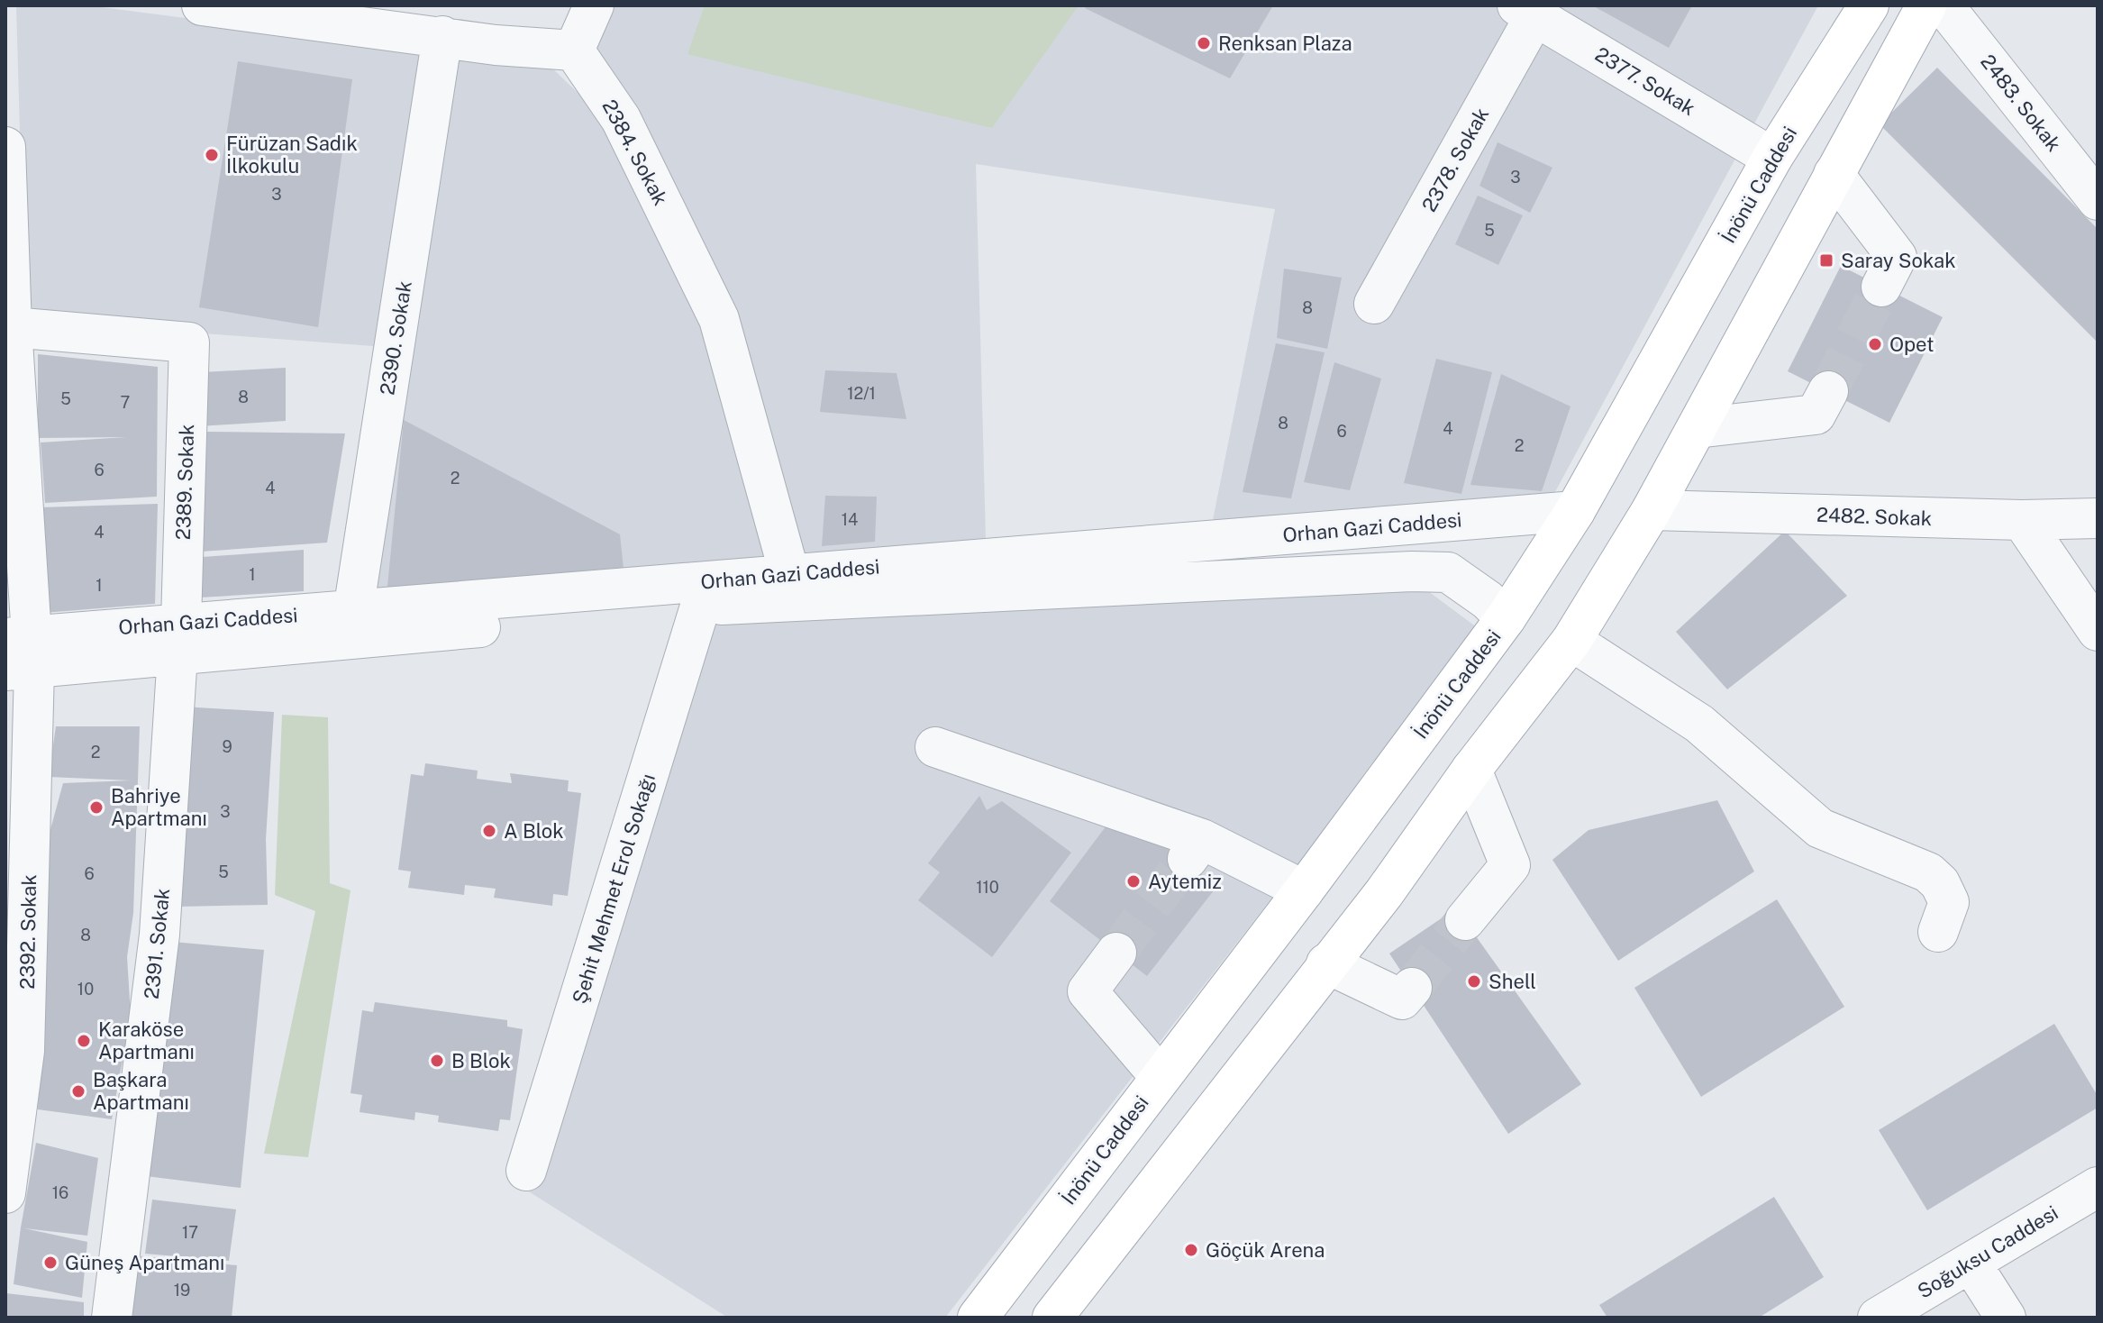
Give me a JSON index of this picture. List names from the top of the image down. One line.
{"streets":{"main road":["İnönü Caddesi"],"street":["2377. Sokak","2483. Sokak","2384. Sokak","2378. Sokak","2390. Sokak","2389. Sokak","2482. Sokak","Orhan Gazi Caddesi","Şehit Mehmet Erol Sokağı","2392. Sokak","2391. Sokak","Soğuksu Caddesi"]},"crossings":[["2377. Sokak","2378. Sokak"],["2377. Sokak","İnönü Caddesi"],["2384. Sokak","Orhan Gazi Caddesi"],["İnönü Caddesi","Orhan Gazi Caddesi"],["2390. Sokak","Orhan Gazi Caddesi"],["2389. Sokak","Orhan Gazi Caddesi"],["2389. Sokak","2392. Sokak"],["2389. Sokak","2391. Sokak"],["Orhan Gazi Caddesi","Şehit Mehmet Erol Sokağı"],["Orhan Gazi Caddesi","2392. Sokak"],["Orhan Gazi Caddesi","2391. Sokak"]],"places":{"other":["Renksan Plaza","Fürüzan Sadık İlkokulu","Opet","Bahriye Apartmanı","A Blok","Aytemiz","Shell","Karaköse Apartmanı","B Blok","Başkara Apartmanı","Göçük Arena","Güneş Apartmanı"],"transit":["Saray Sokak"]},"house_numbers":["3","3","5","8","12/1","8","5","7","8","4","6","2","6","2","4","14","4","1","1","9","2","3","5","6","110","8","10","16","17","19"]}
